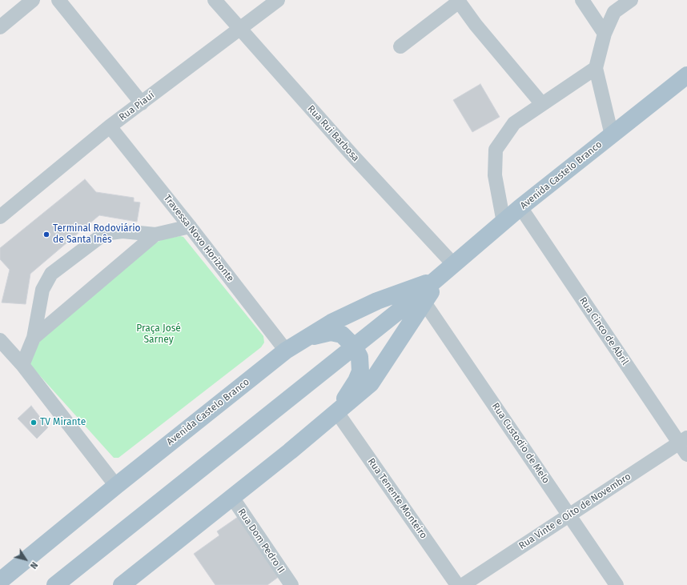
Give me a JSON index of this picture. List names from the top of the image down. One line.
{"streets":{"main road":["Avenida Castelo Branco"],"street":["Rua Piauí","Rua Rui Barbosa","Travessa Novo Horizonte","Rua Cinco de Abril","Rua Custodio de Melo","Rua Tenente Monteiro","Rua Vinte e Oito de Novembro","Rua Dom Pedro II"]},"crossings":[["Rua Piauí","Rua Rui Barbosa"],["Rua Piauí","Travessa Novo Horizonte"],["Rua Rui Barbosa","Avenida Castelo Branco"],["Avenida Castelo Branco","Travessa Novo Horizonte"],["Avenida Castelo Branco","Rua Cinco de Abril"],["Avenida Castelo Branco","Rua Custodio de Melo"],["Avenida Castelo Branco","Rua Tenente Monteiro"],["Avenida Castelo Branco","Rua Dom Pedro II"],["Rua Cinco de Abril","Rua Vinte e Oito de Novembro"],["Rua Custodio de Melo","Rua Vinte e Oito de Novembro"]],"parks":["Praça José Sarney"],"places":["Terminal Rodoviário de Santa Inês","TV Mirante"],"north":"bottom right"}
